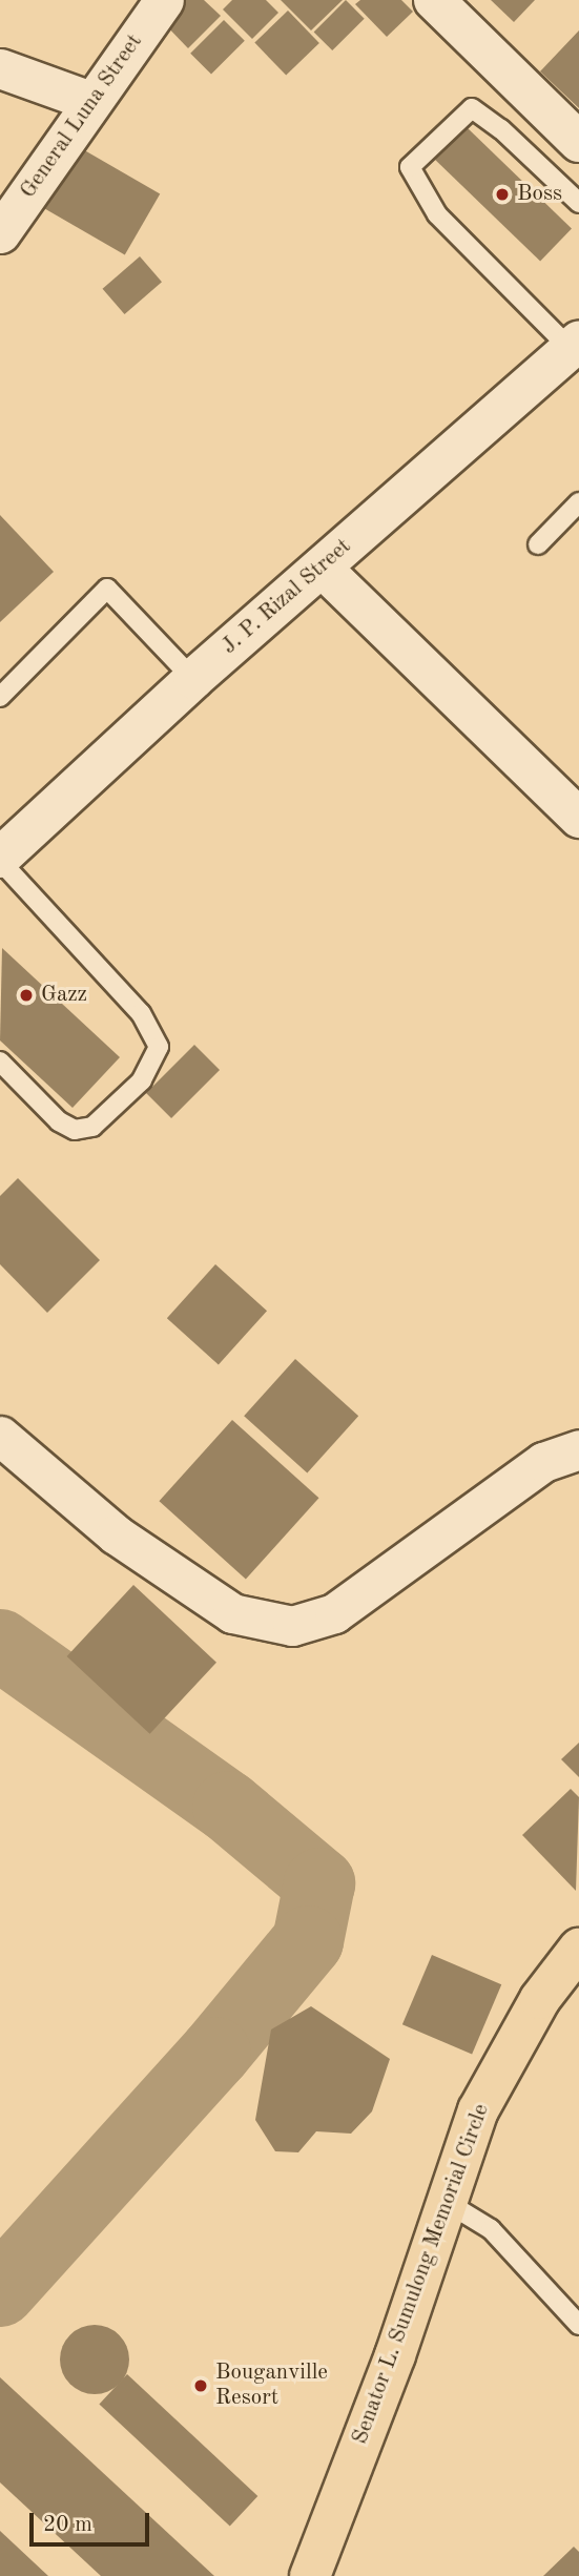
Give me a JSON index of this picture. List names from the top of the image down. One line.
{"streets":{"main road":["J. P. Rizal Street","Senator L. Sumulong Memorial Circle"],"street":["General Luna Street"]},"places":["Boss","Gazz","Bouganville Resort"],"scale_bar":"20 m"}
